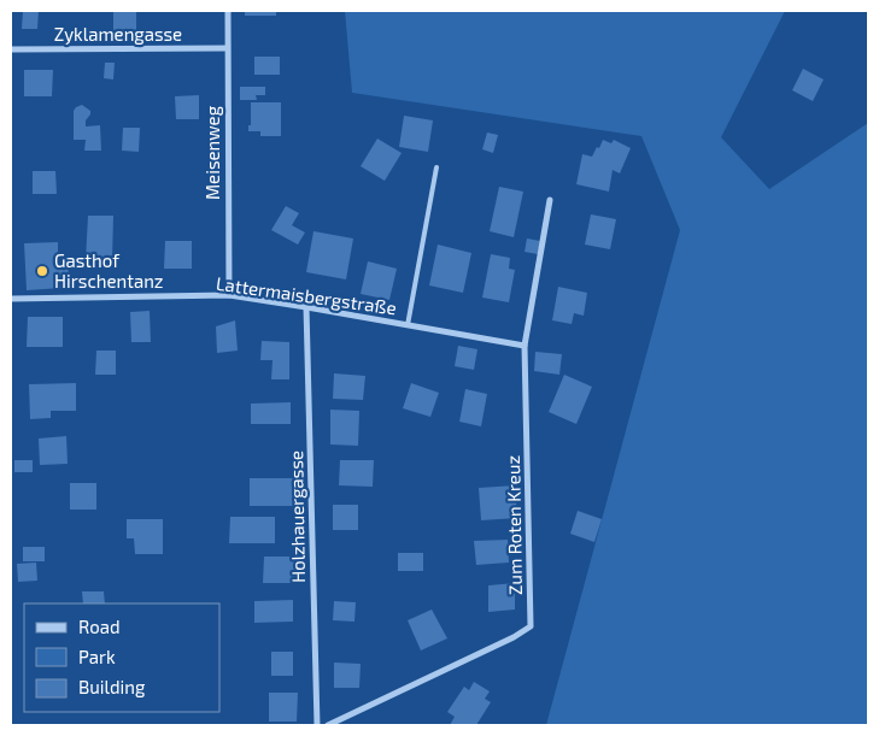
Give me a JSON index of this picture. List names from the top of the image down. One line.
{"streets":{"street":["Zyklamengasse","Meisenweg","Lattermaisbergstraße","Holzhauergasse","Zum Roten Kreuz"]},"crossings":[["Zyklamengasse","Meisenweg"],["Meisenweg","Lattermaisbergstraße"],["Lattermaisbergstraße","Holzhauergasse"],["Lattermaisbergstraße","Zum Roten Kreuz"]],"places":["Gasthof Hirschentanz"],"legend":["Road","Park","Building"]}
